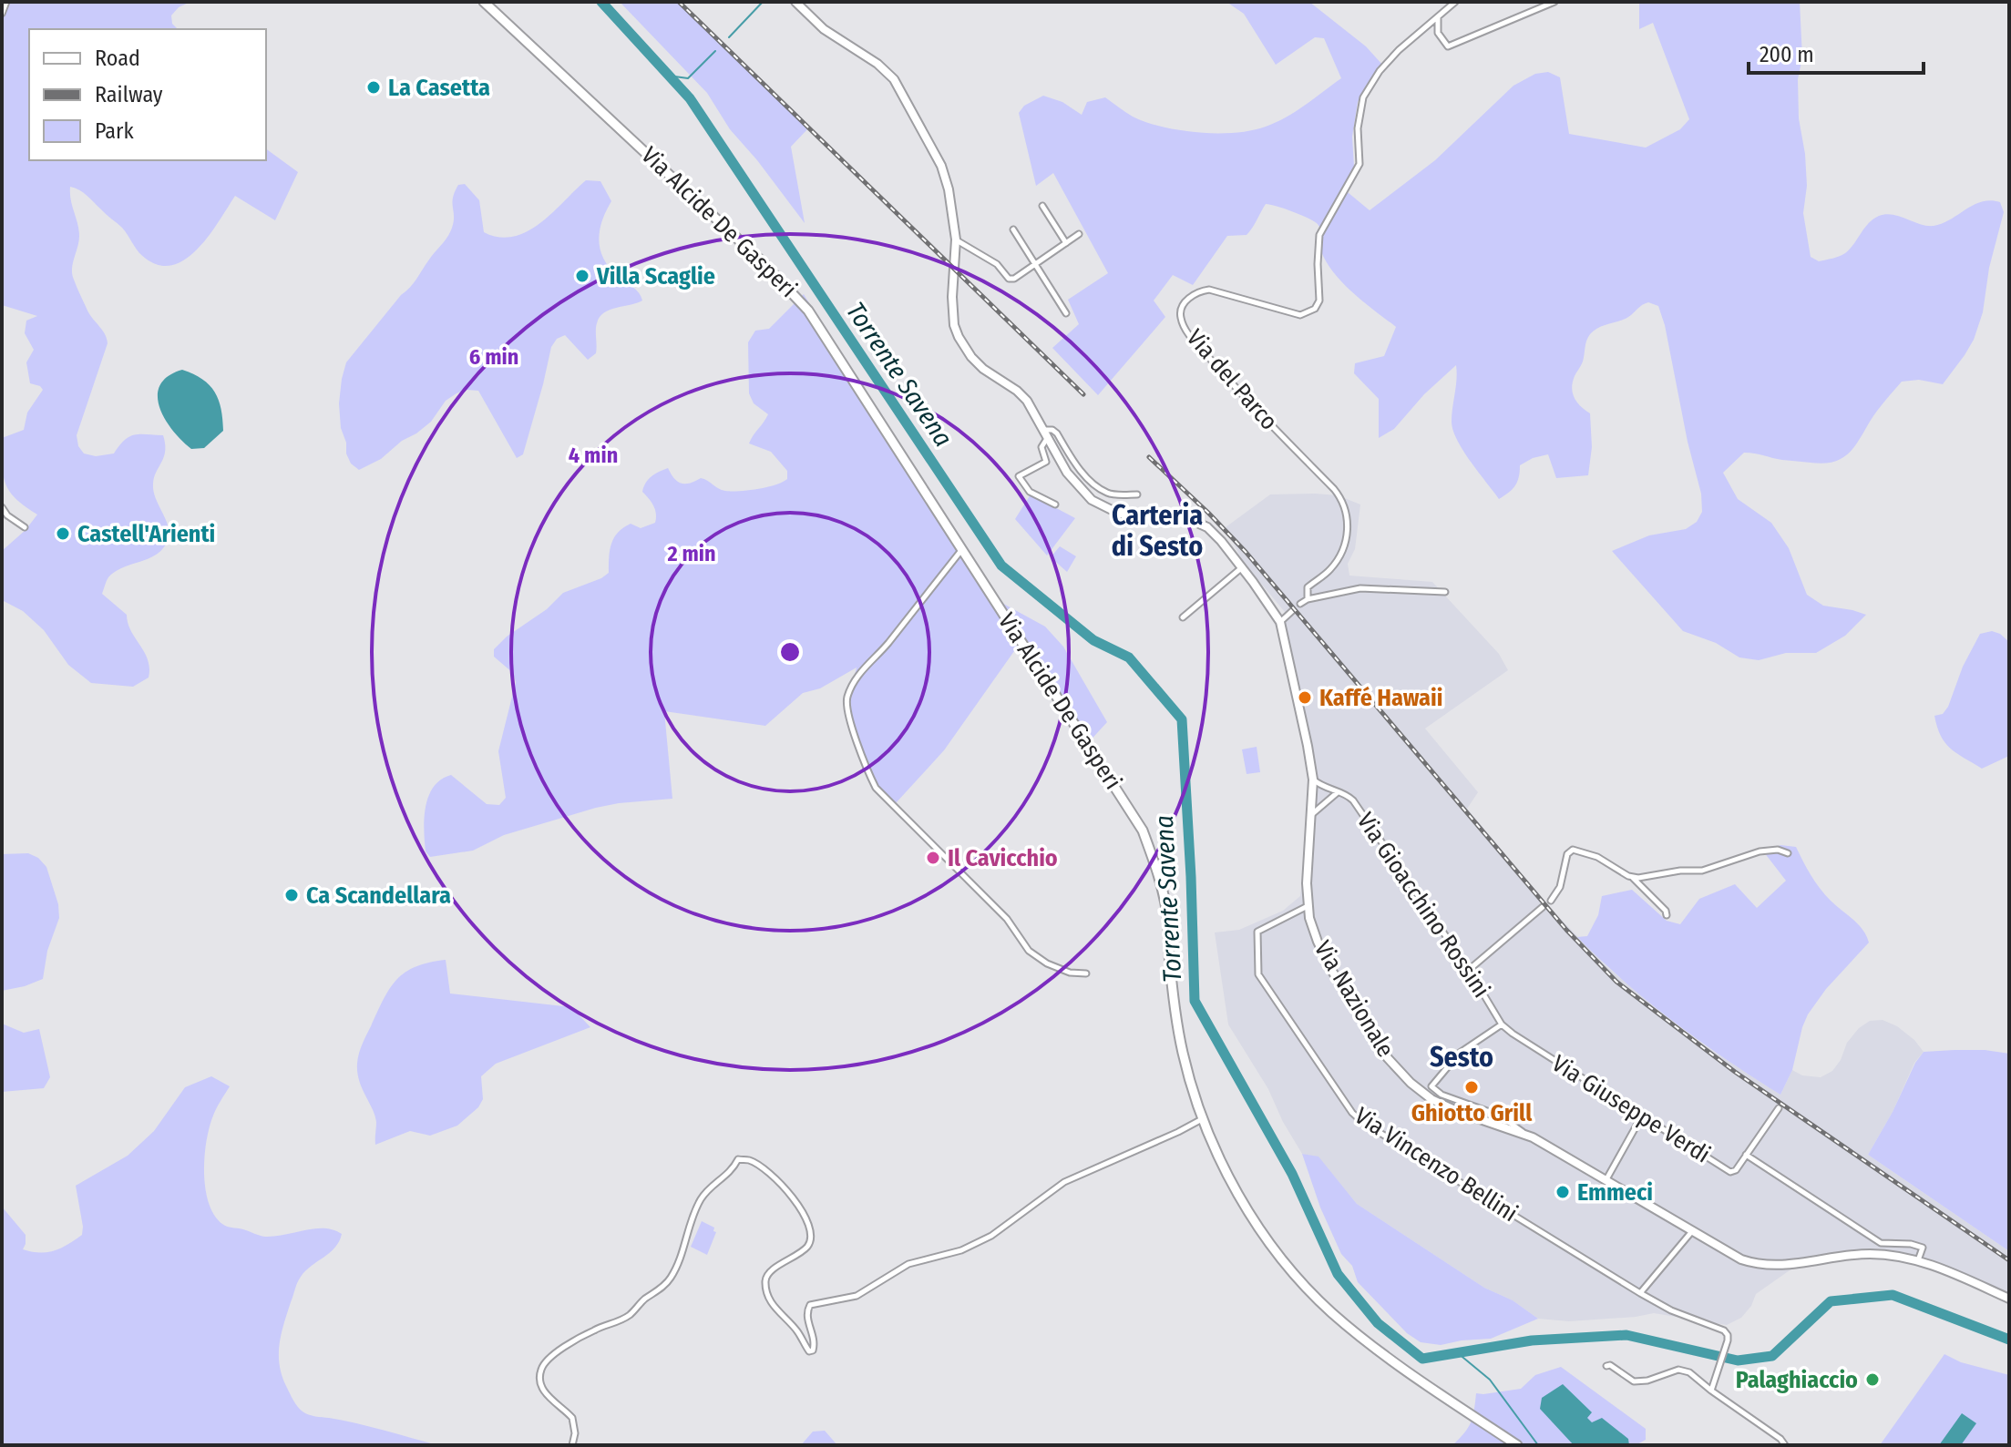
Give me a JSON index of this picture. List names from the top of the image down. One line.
{"streets":{"main road":["Via Alcide De Gasperi","Via Nazionale"],"street":["Via del Parco","Via Gioacchino Rossini","Via Giuseppe Verdi","Via Vincenzo Bellini"]},"crossings":[["Via Gioacchino Rossini","Via Nazionale"],["Via Gioacchino Rossini","Via Giuseppe Verdi"],["Via Nazionale","Via Vincenzo Bellini"]],"districts":["Carteria di Sesto","Sesto"],"water":["Torrente Savena"],"places":["La Casetta","Villa Scaglie","Castell'Arienti","Kaffé Hawaii","Il Cavicchio","Ca Scandellara","Ghiotto Grill","Emmeci","Palaghiaccio"],"legend":["Road","Railway","Park"],"scale_bar":"200 m","rings":["6 min","4 min","2 min"]}
